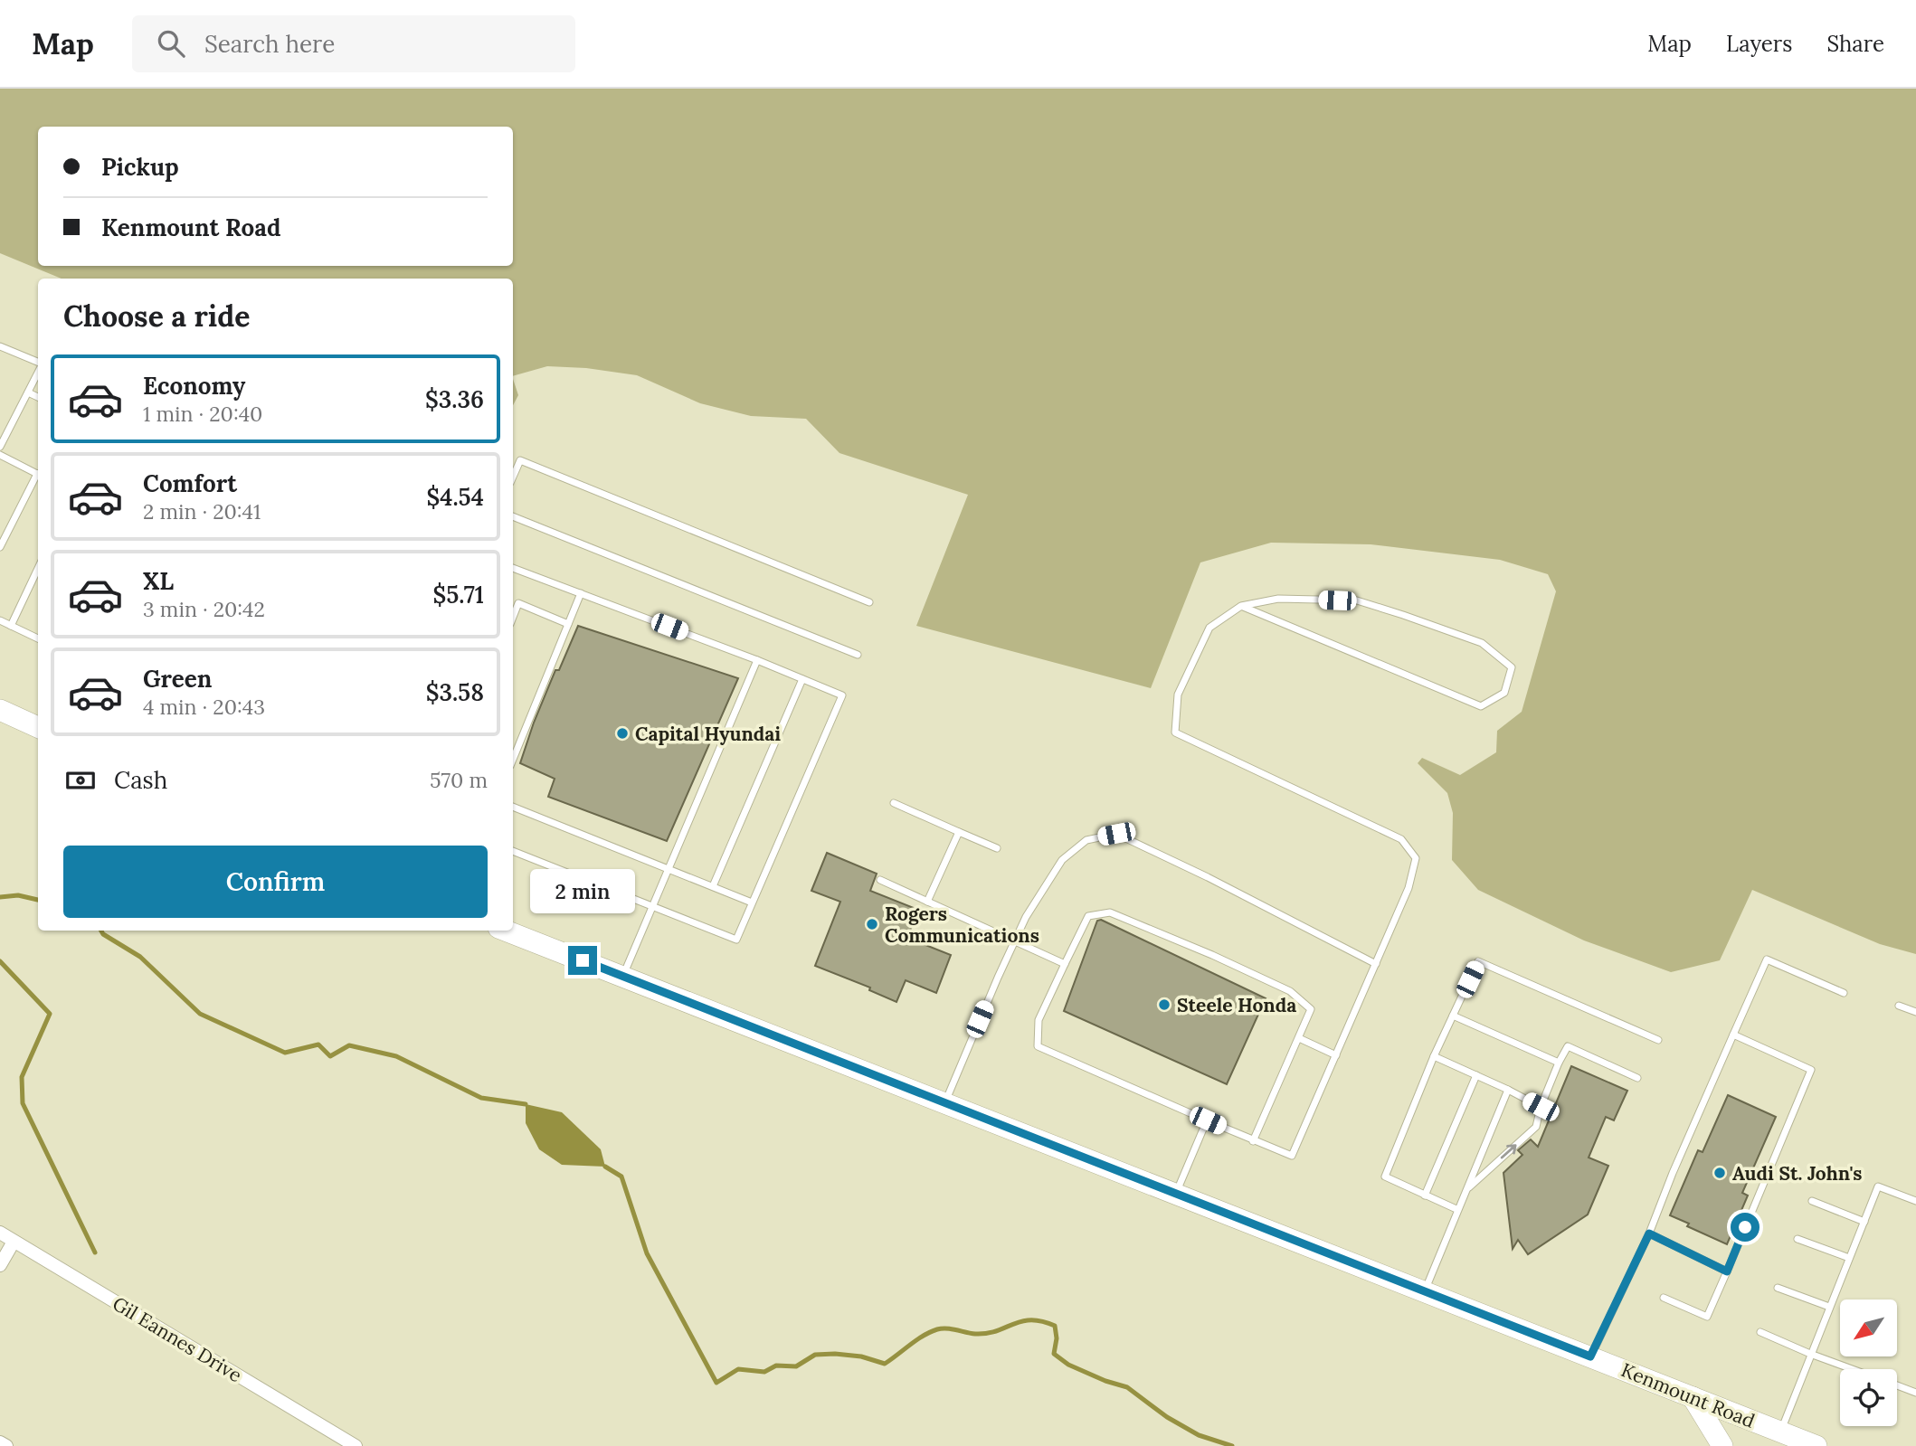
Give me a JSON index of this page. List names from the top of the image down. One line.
{"streets":{"main road":["Kenmount Road"],"street":["Gil Eannes Drive"]},"places":["Capital Hyundai","Rogers Communications","Steele Honda","Audi St. John's"],"north":"bottom left","page":{"header":"Map","search":"Search here","nav":["Map","Layers","Share"],"banner":["Pickup","Kenmount Road"],"heading":"Choose a ride","list":[{"name":"Economy","note":"1 min · 20:40","value":"$3.36"},{"name":"Comfort","note":"2 min · 20:41","value":"$4.54"},{"name":"XL","note":"3 min · 20:42","value":"$5.71"},{"name":"Green","note":"4 min · 20:43","value":"$3.58"}],"pay":["Cash","570 m"],"buttons":"Confirm","bubble":"2 min"}}
